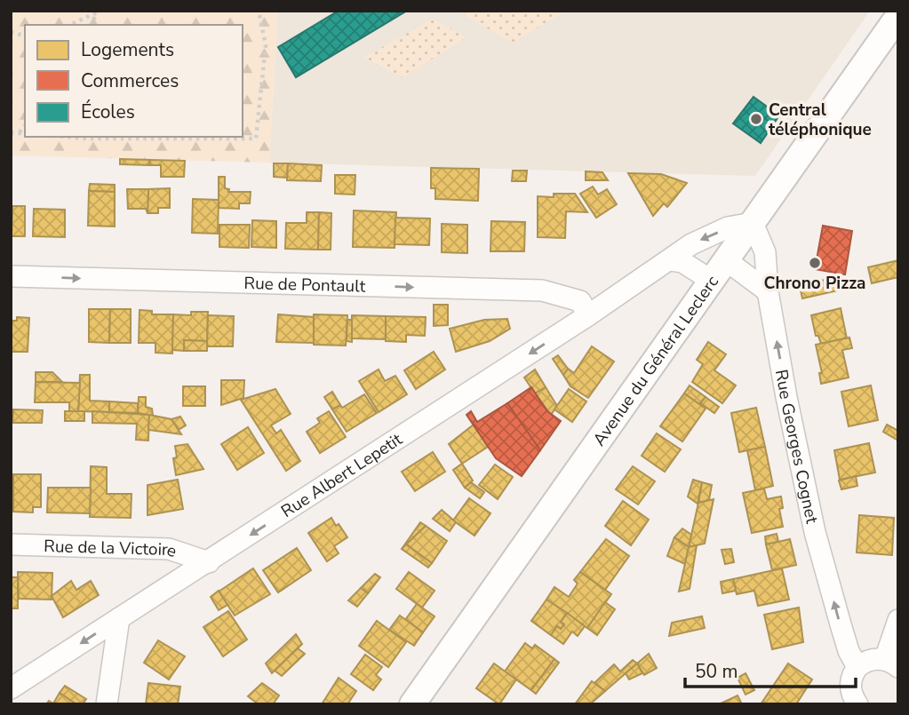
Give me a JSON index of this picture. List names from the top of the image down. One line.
{"streets":{"street":["Rue de Pontault","Avenue du Général Leclerc","Rue Georges Cognet","Rue Albert Lepetit","Rue de la Victoire"]},"crossings":[["Rue de Pontault","Rue Albert Lepetit"],["Avenue du Général Leclerc","Rue Georges Cognet"],["Avenue du Général Leclerc","Rue Albert Lepetit"],["Rue Georges Cognet","Rue Albert Lepetit"],["Rue Albert Lepetit","Rue de la Victoire"]],"one_way":["Rue de Pontault","Rue Georges Cognet","Rue Albert Lepetit"],"places":["Central téléphonique","Chrono Pizza"],"legend":["Logements","Commerces","Écoles"],"scale_bar":"50 m"}
